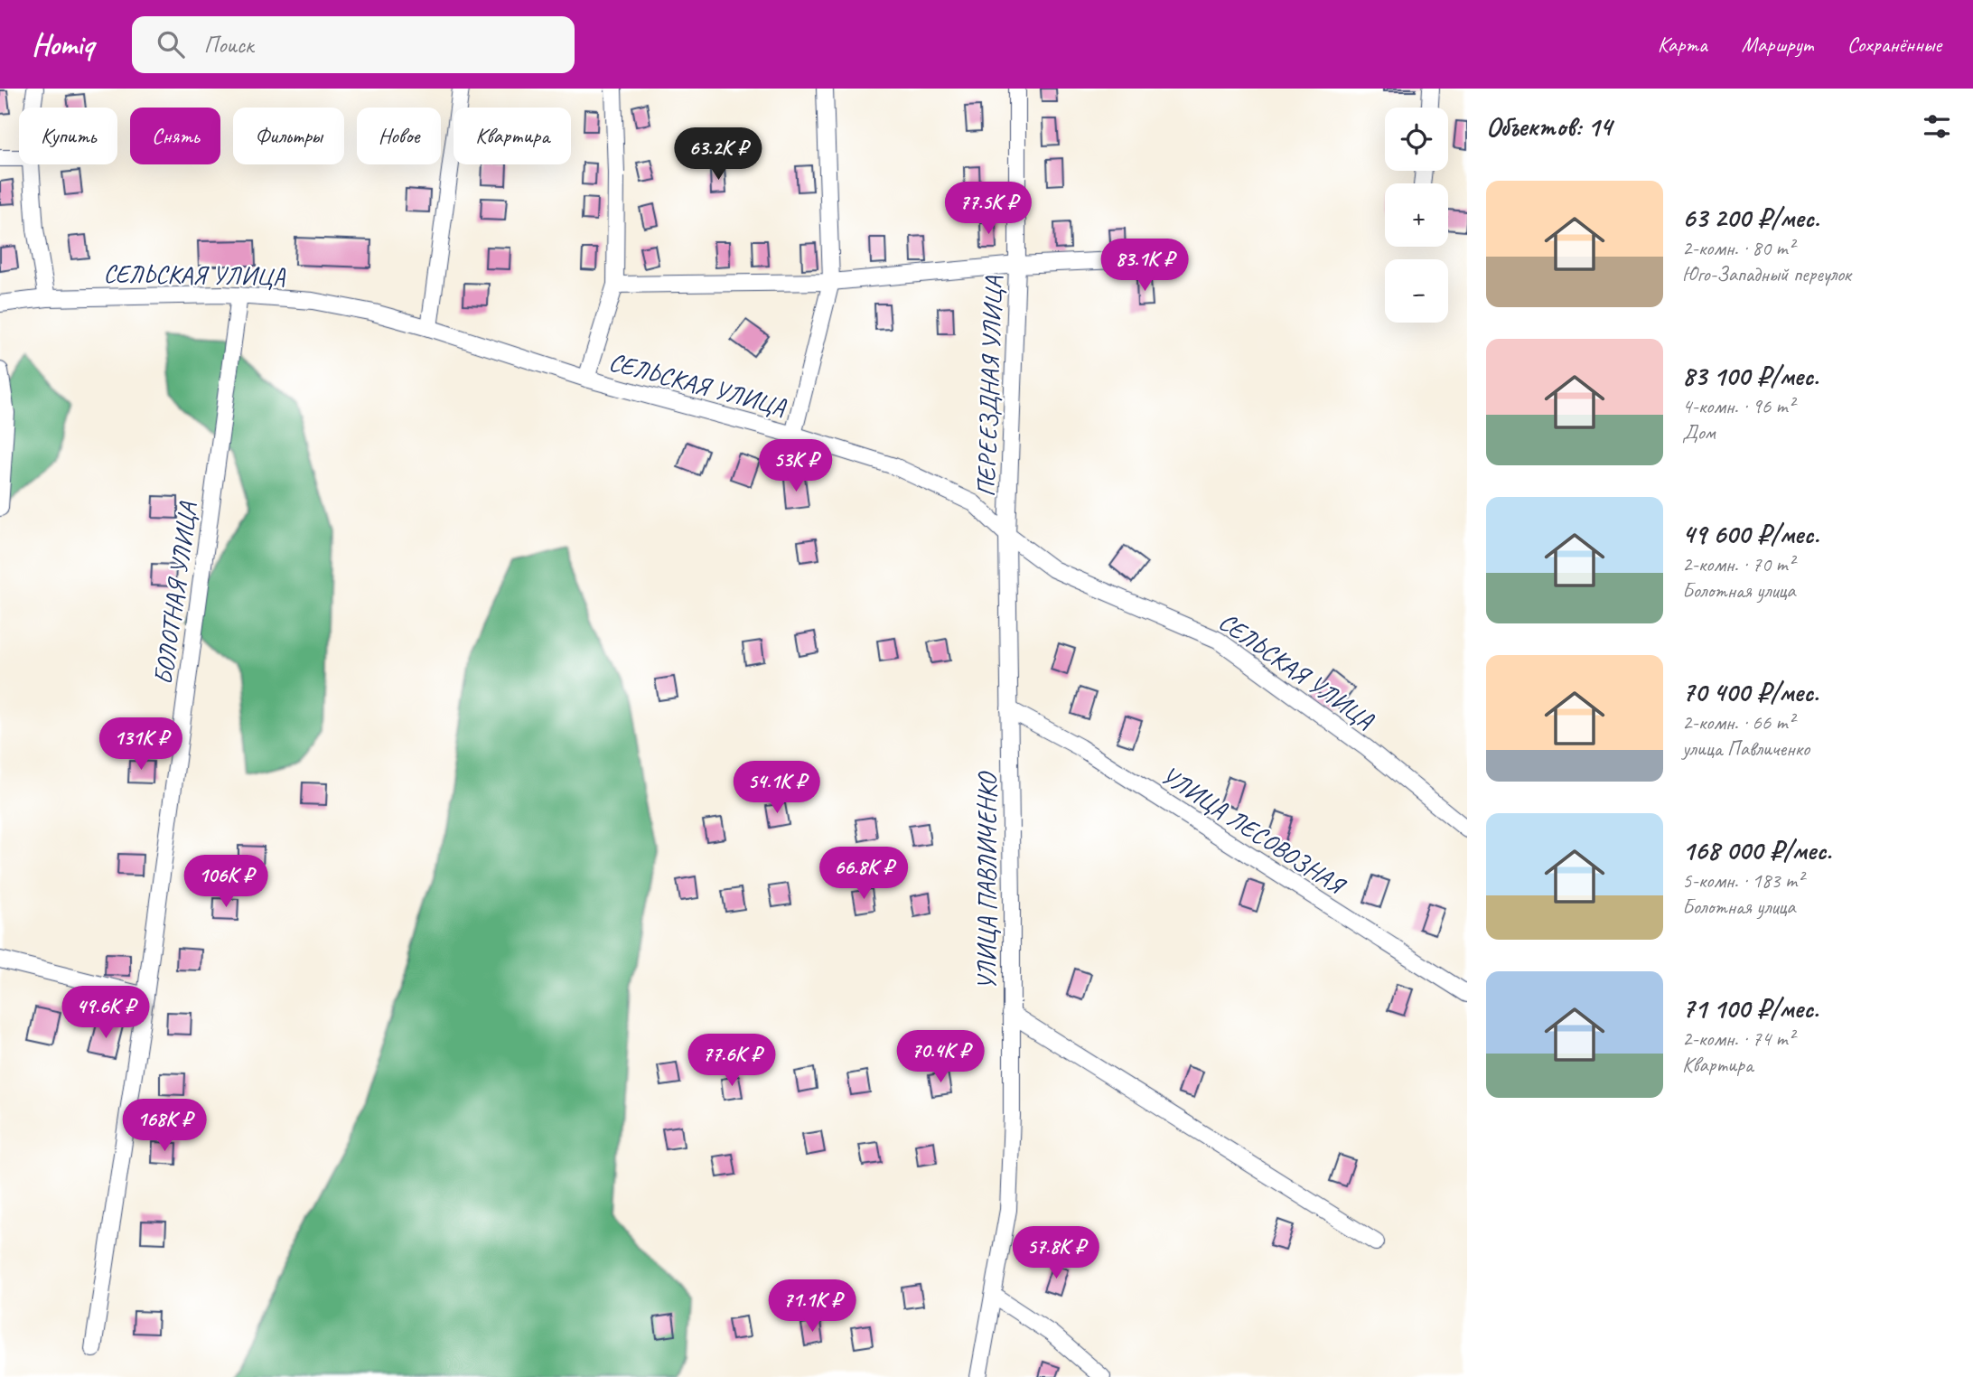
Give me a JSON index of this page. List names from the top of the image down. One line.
{"streets":{"street":["СЕЛЬСКАЯ УЛИЦА","ПЕРЕЕЗДНАЯ УЛИЦА","БОЛОТНАЯ УЛИЦА","УЛИЦА ЛЕСОВОЗНАЯ","УЛИЦА ПАВЛИЧЕНКО"]},"crossings":[["СЕЛЬСКАЯ УЛИЦА","ПЕРЕЕЗДНАЯ УЛИЦА"],["СЕЛЬСКАЯ УЛИЦА","БОЛОТНАЯ УЛИЦА"],["СЕЛЬСКАЯ УЛИЦА","УЛИЦА ПАВЛИЧЕНКО"],["ПЕРЕЕЗДНАЯ УЛИЦА","УЛИЦА ПАВЛИЧЕНКО"],["УЛИЦА ЛЕСОВОЗНАЯ","УЛИЦА ПАВЛИЧЕНКО"]],"page":{"header":"Homiq","search":"Поиск","nav":["Карта","Маршрут","Сохранённые"],"heading":"Объектов: 14","map_buttons":["+","−"],"chip":["Купить","Снять","Фильтры","Новое","Квартира"],"price":["63.2K ₽","77.5K ₽","83.1K ₽","53K ₽","131K ₽","54.1K ₽","66.8K ₽","106K ₽","49.6K ₽","70.4K ₽","77.6K ₽","168K ₽","57.8K ₽","71.1K ₽"],"list":[{"name":"63 200 ₽/мес.","note":"2-комн. · 80 m² · Юго-Западный переулок"},{"name":"83 100 ₽/мес.","note":"4-комн. · 96 m² · Дом"},{"name":"49 600 ₽/мес.","note":"2-комн. · 70 m² · Болотная улица"},{"name":"70 400 ₽/мес.","note":"2-комн. · 66 m² · улица Павличенко"},{"name":"168 000 ₽/мес.","note":"5-комн. · 183 m² · Болотная улица"},{"name":"71 100 ₽/мес.","note":"2-комн. · 74 m² · Квартира"}]}}
